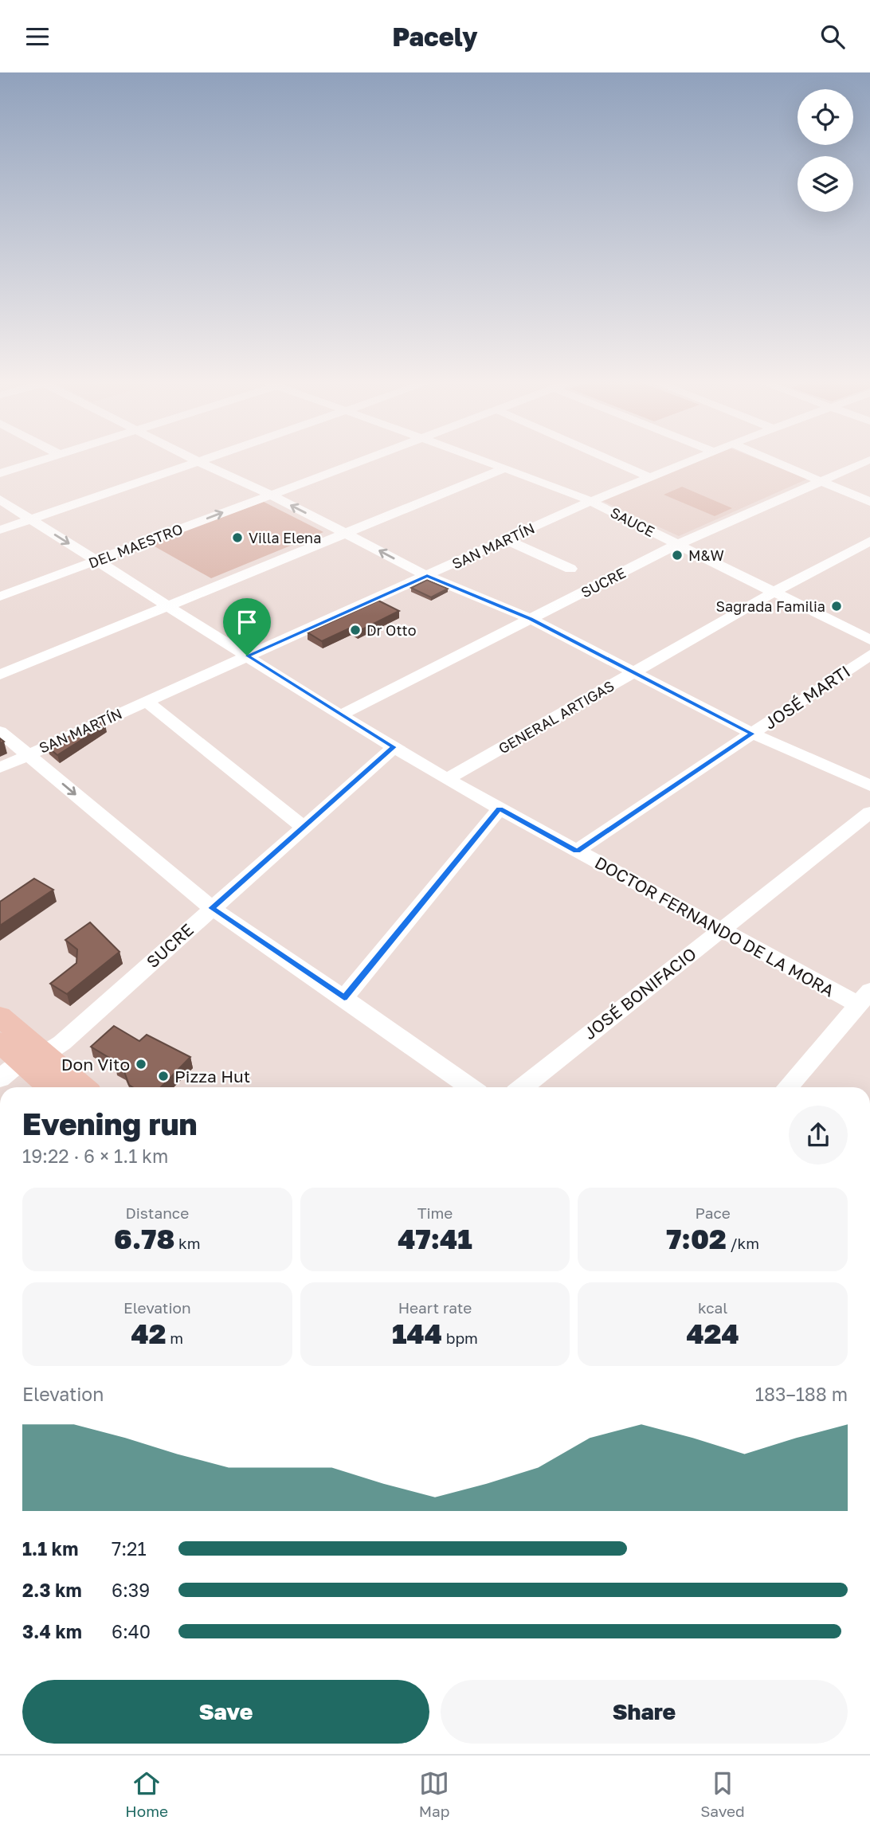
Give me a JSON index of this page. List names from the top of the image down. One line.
{"streets":{"street":["SAUCE","DEL MAESTRO","SAN MARTÍN","SUCRE","JOSÉ MARTI","GENERAL ARTIGAS","DOCTOR FERNANDO DE LA MORA","JOSÉ BONIFACIO"]},"crossings":[["SAUCE","SAN MARTÍN"],["SAUCE","SUCRE"],["SAUCE","GENERAL ARTIGAS"],["DEL MAESTRO","DOCTOR FERNANDO DE LA MORA"],["SAN MARTÍN","DOCTOR FERNANDO DE LA MORA"],["SUCRE","DOCTOR FERNANDO DE LA MORA"],["JOSÉ MARTI","DOCTOR FERNANDO DE LA MORA"],["GENERAL ARTIGAS","DOCTOR FERNANDO DE LA MORA"],["DOCTOR FERNANDO DE LA MORA","JOSÉ BONIFACIO"]],"places":["Villa Elena","M&W","Sagrada Familia","Dr Otto","Don Vito","Pizza Hut"],"page":{"header":"Pacely","heading":["Evening run","19:22 · 6 × 1.1 km"],"stats":[["Distance","6.78 km"],["Time","47:41"],["Pace","7:02 /km"],["Elevation","42 m"],["Heart rate","144 bpm"],["kcal","424"]],"chart":["Elevation","183–188 m"],"list":[{"name":"1.1 km","note":"7:21"},{"name":"2.3 km","note":"6:39"},{"name":"3.4 km","note":"6:40"}],"buttons":["Save","Share"],"tabs":["Home","Map","Saved"]}}
